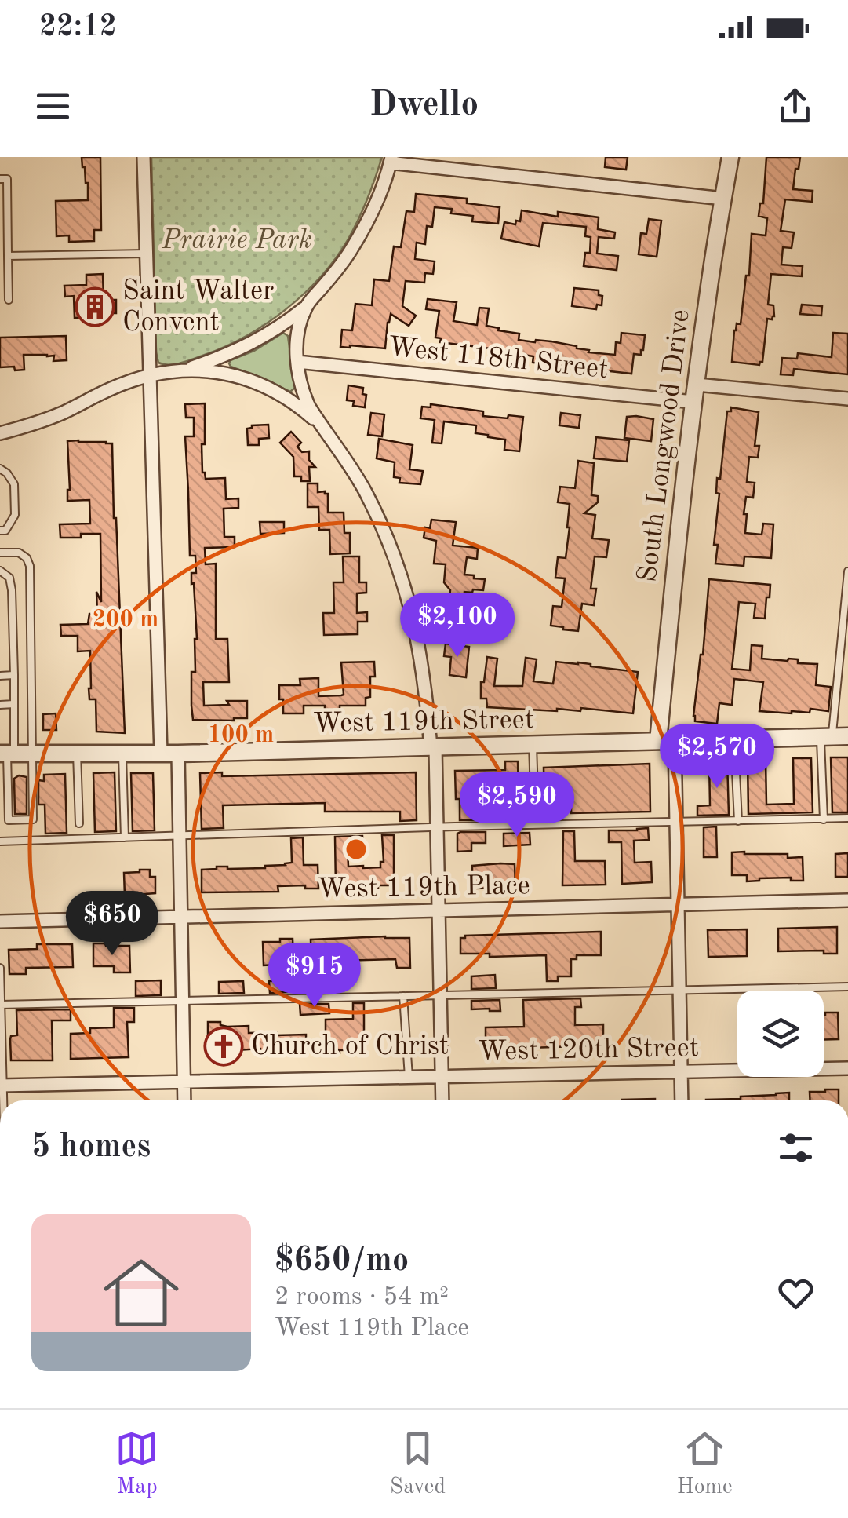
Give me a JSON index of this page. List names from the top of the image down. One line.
{"streets":{"street":["West 118th Street","South Longwood Drive","West 119th Street","West 119th Place","West 120th Street"]},"crossings":[["West 118th Street","South Longwood Drive"],["South Longwood Drive","West 119th Street"]],"parks":["Prairie Park"],"places":{"building":["Saint Walter Convent"],"church":["Church of Christ"]},"page":{"status":"22:12","header":"Dwello","price":["$2,100","$2,570","$2,590","$650","$915"],"heading":"5 homes","list":[{"name":"$650/mo","note":"2 rooms · 54 m² · West 119th Place"}],"tabs":["Map","Saved","Home"]},"rings":["200 m","100 m"]}
